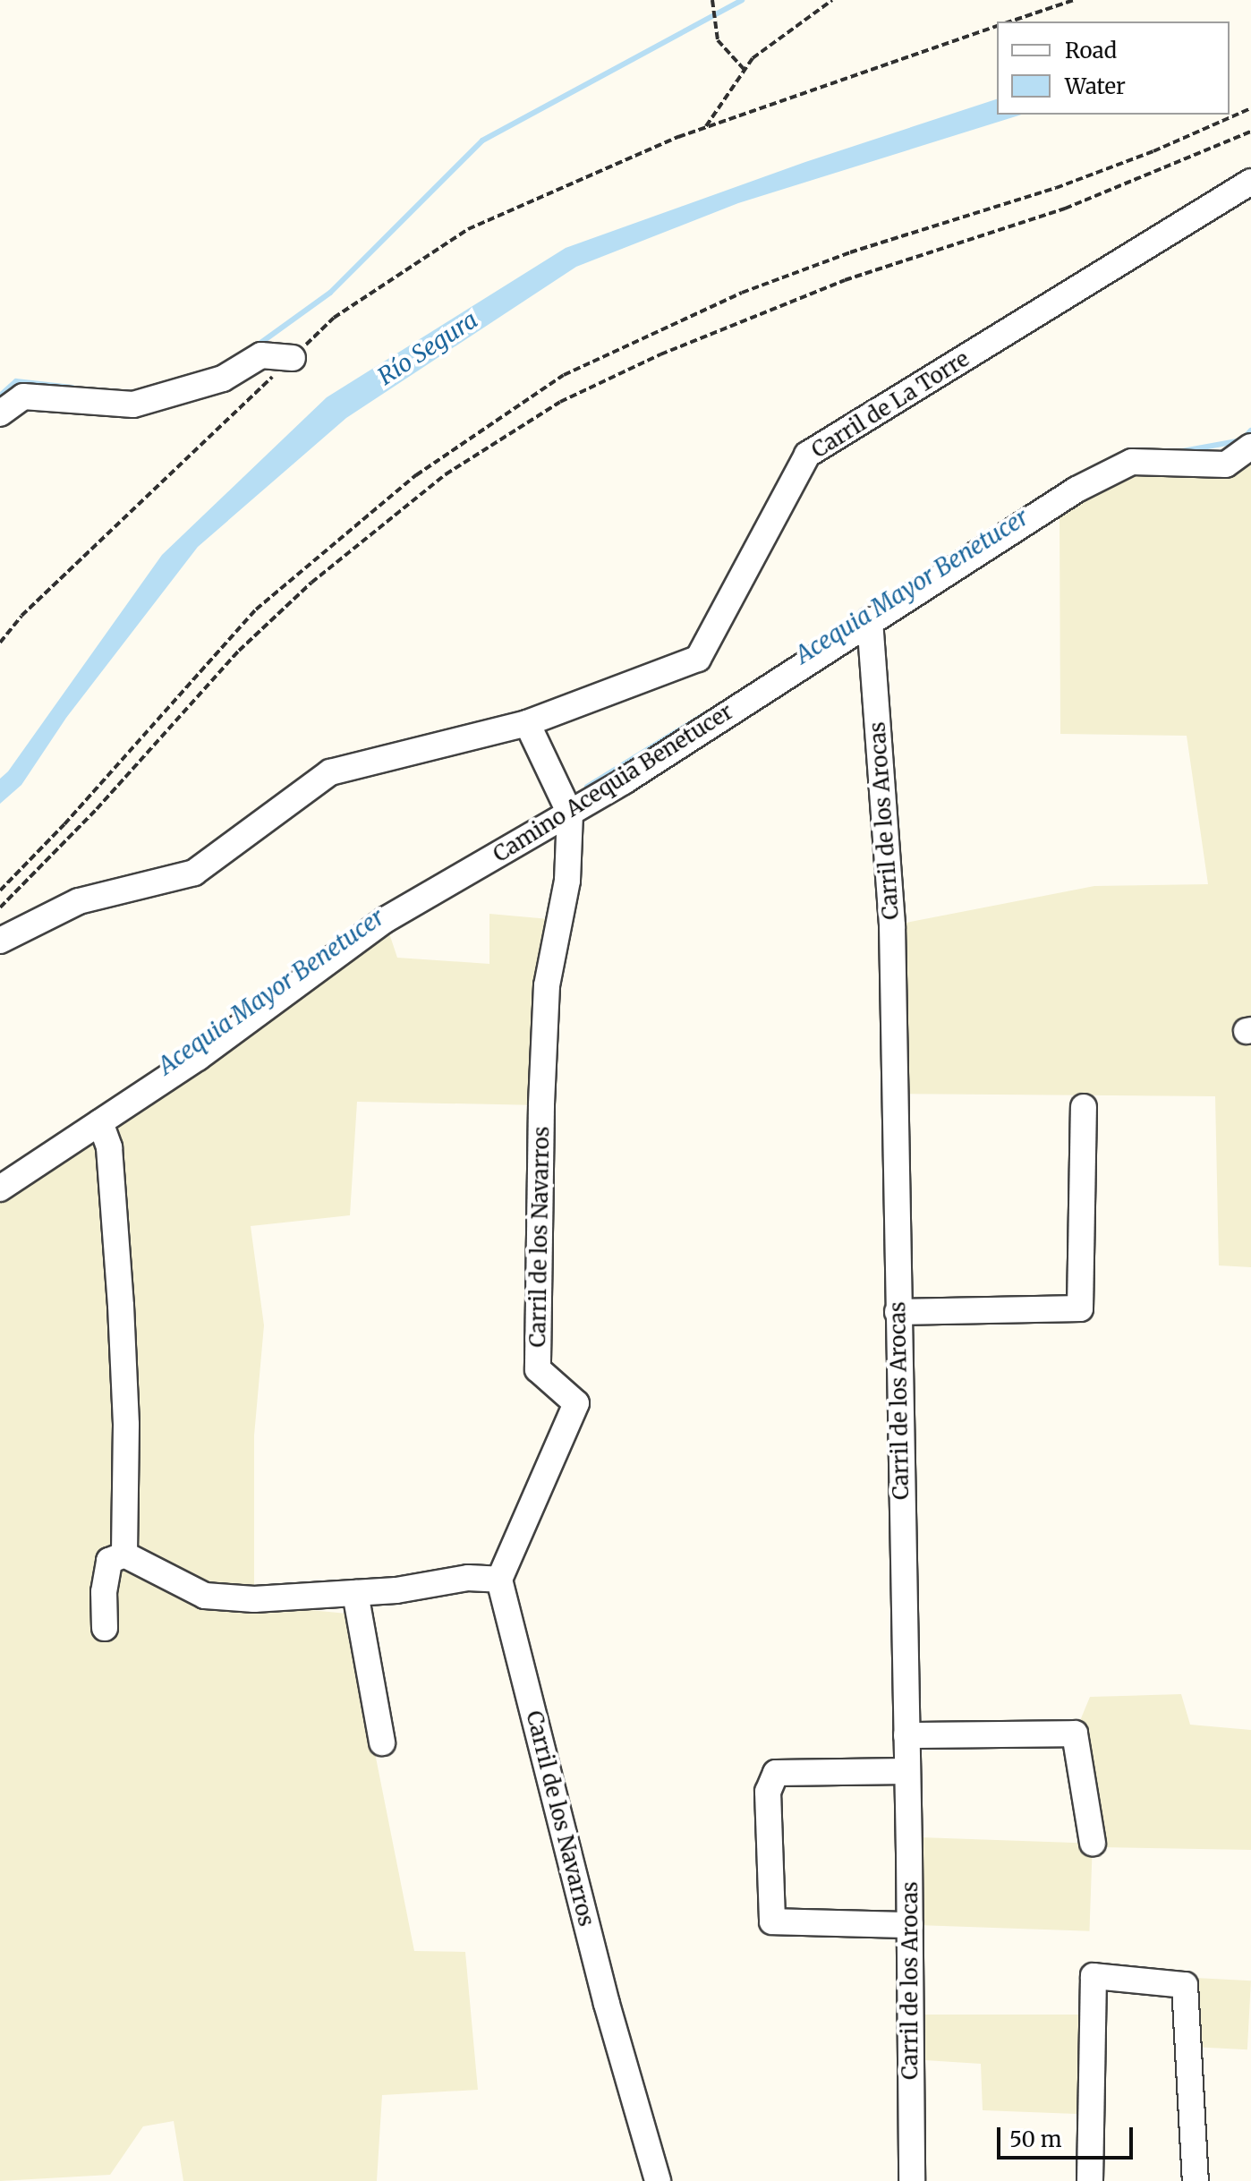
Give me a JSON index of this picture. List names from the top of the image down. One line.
{"streets":{"street":["Carril de La Torre","Camino Acequia Benetucer","Carril de los Arocas","Carril de los Navarros"]},"crossings":[["Carril de La Torre","Carril de los Navarros"],["Camino Acequia Benetucer","Carril de los Arocas"],["Camino Acequia Benetucer","Carril de los Navarros"]],"water":["Río Segura","Acequia Mayor Benetucer"],"legend":["Road","Water"],"scale_bar":"50 m"}
